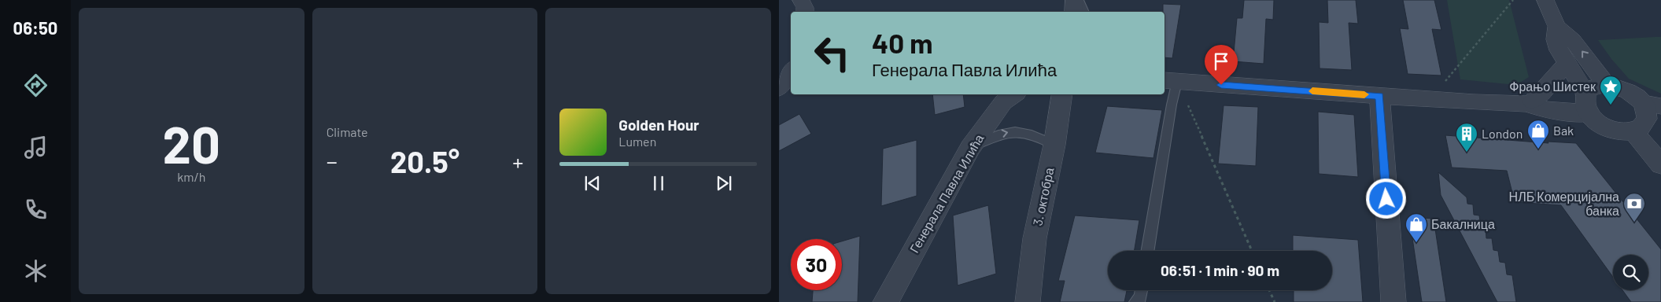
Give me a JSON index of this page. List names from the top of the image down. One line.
{"streets":{"street":["Генерала Павла Илића","3. октобра"]},"places":{"place":["Фрањо Шистек"],"shop":["Bak","Бакалница"],"building":["London"],"bank":["НЛБ Комерцијална банка"]},"page":{"tabs":"06:50","tile":[["20","km/h"],"Climate"],"turn":["40 m","Генерала Павла Илића"],"song":["Golden Hour","Lumen"],"heat":["−","20.5°","+"],"limit":"30","trip":"06:51 · 1 min · 90 m"}}
